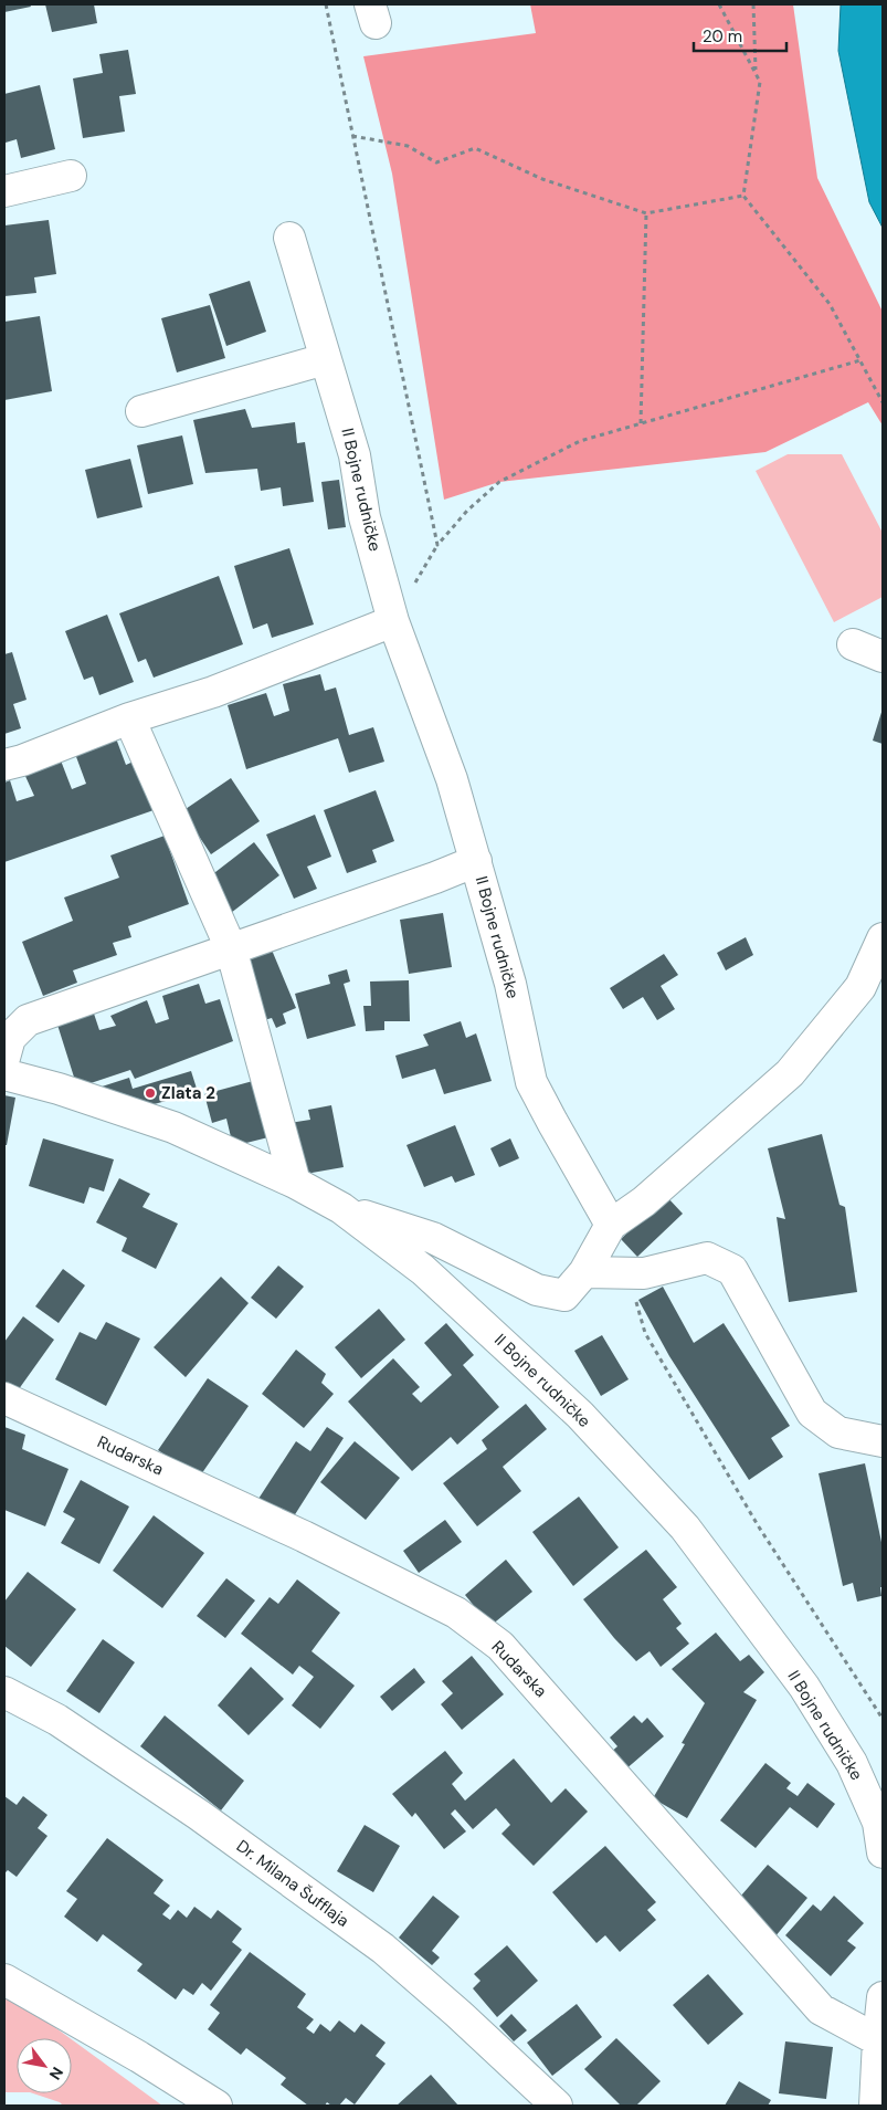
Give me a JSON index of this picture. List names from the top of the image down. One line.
{"streets":{"street":["II Bojne rudničke","Rudarska","Dr. Milana Šufflaja"]},"places":["Zlata 2"],"scale_bar":"20 m","north":"bottom right"}
